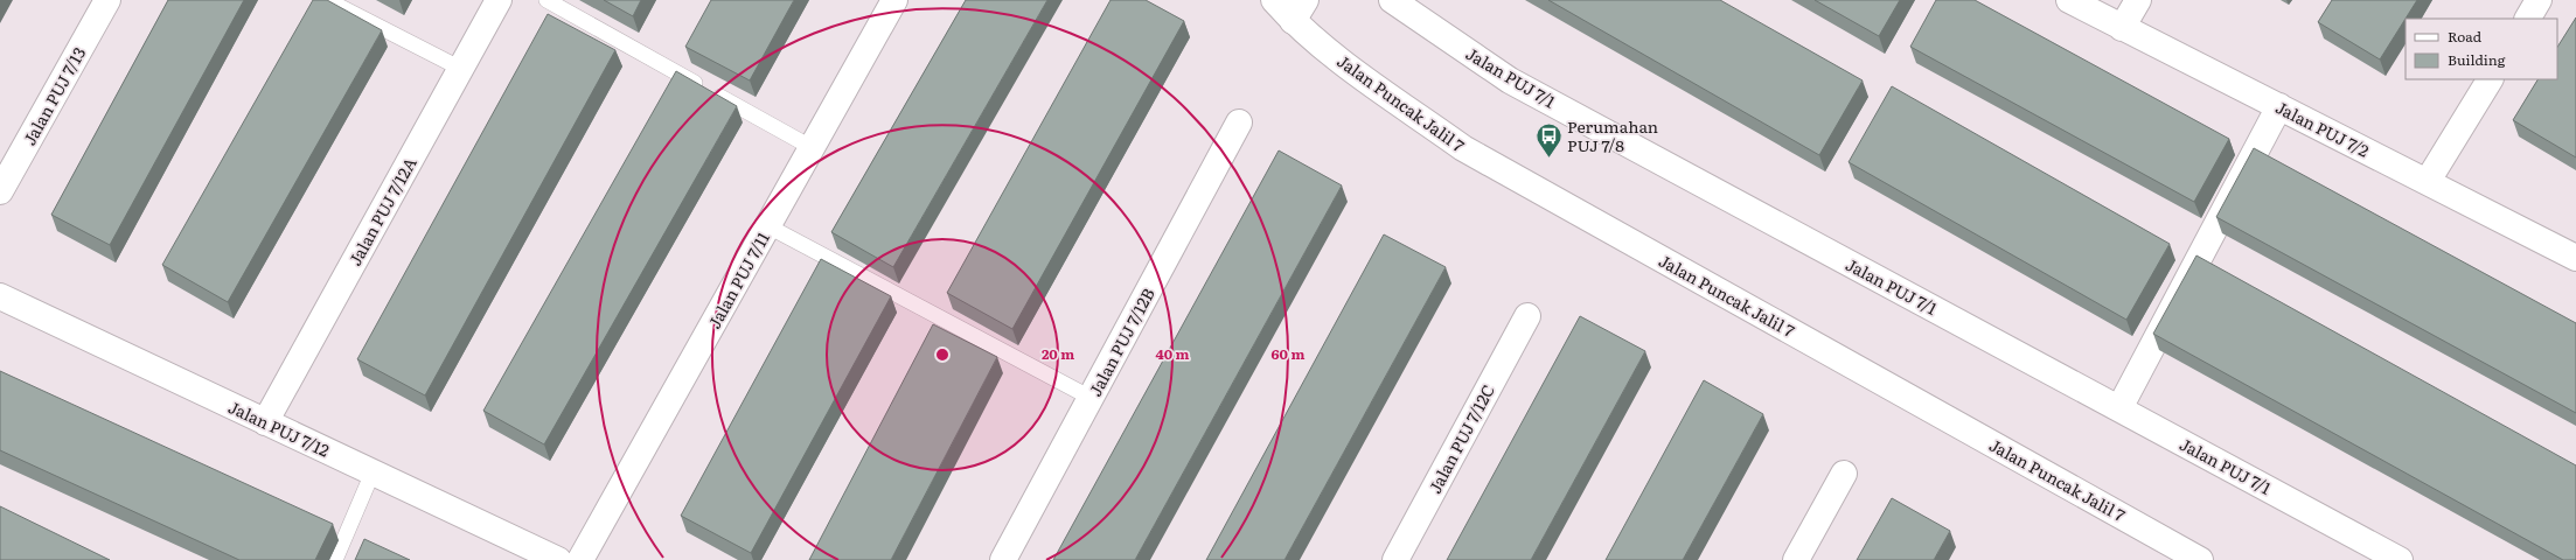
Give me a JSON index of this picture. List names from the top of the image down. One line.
{"streets":{"street":["Jalan PUJ 7/1","Jalan PUJ 7/13","Jalan Puncak Jalil 7","Jalan PUJ 7/2","Jalan PUJ 7/12A","Jalan PUJ 7/11","Jalan PUJ 7/12B","Jalan PUJ 7/12","Jalan PUJ 7/12C"]},"crossings":[["Jalan PUJ 7/12A","Jalan PUJ 7/12"]],"places":{"bus stop":["Perumahan PUJ 7/8"]},"legend":["Road","Building"],"rings":["20 m","40 m","60 m"]}
